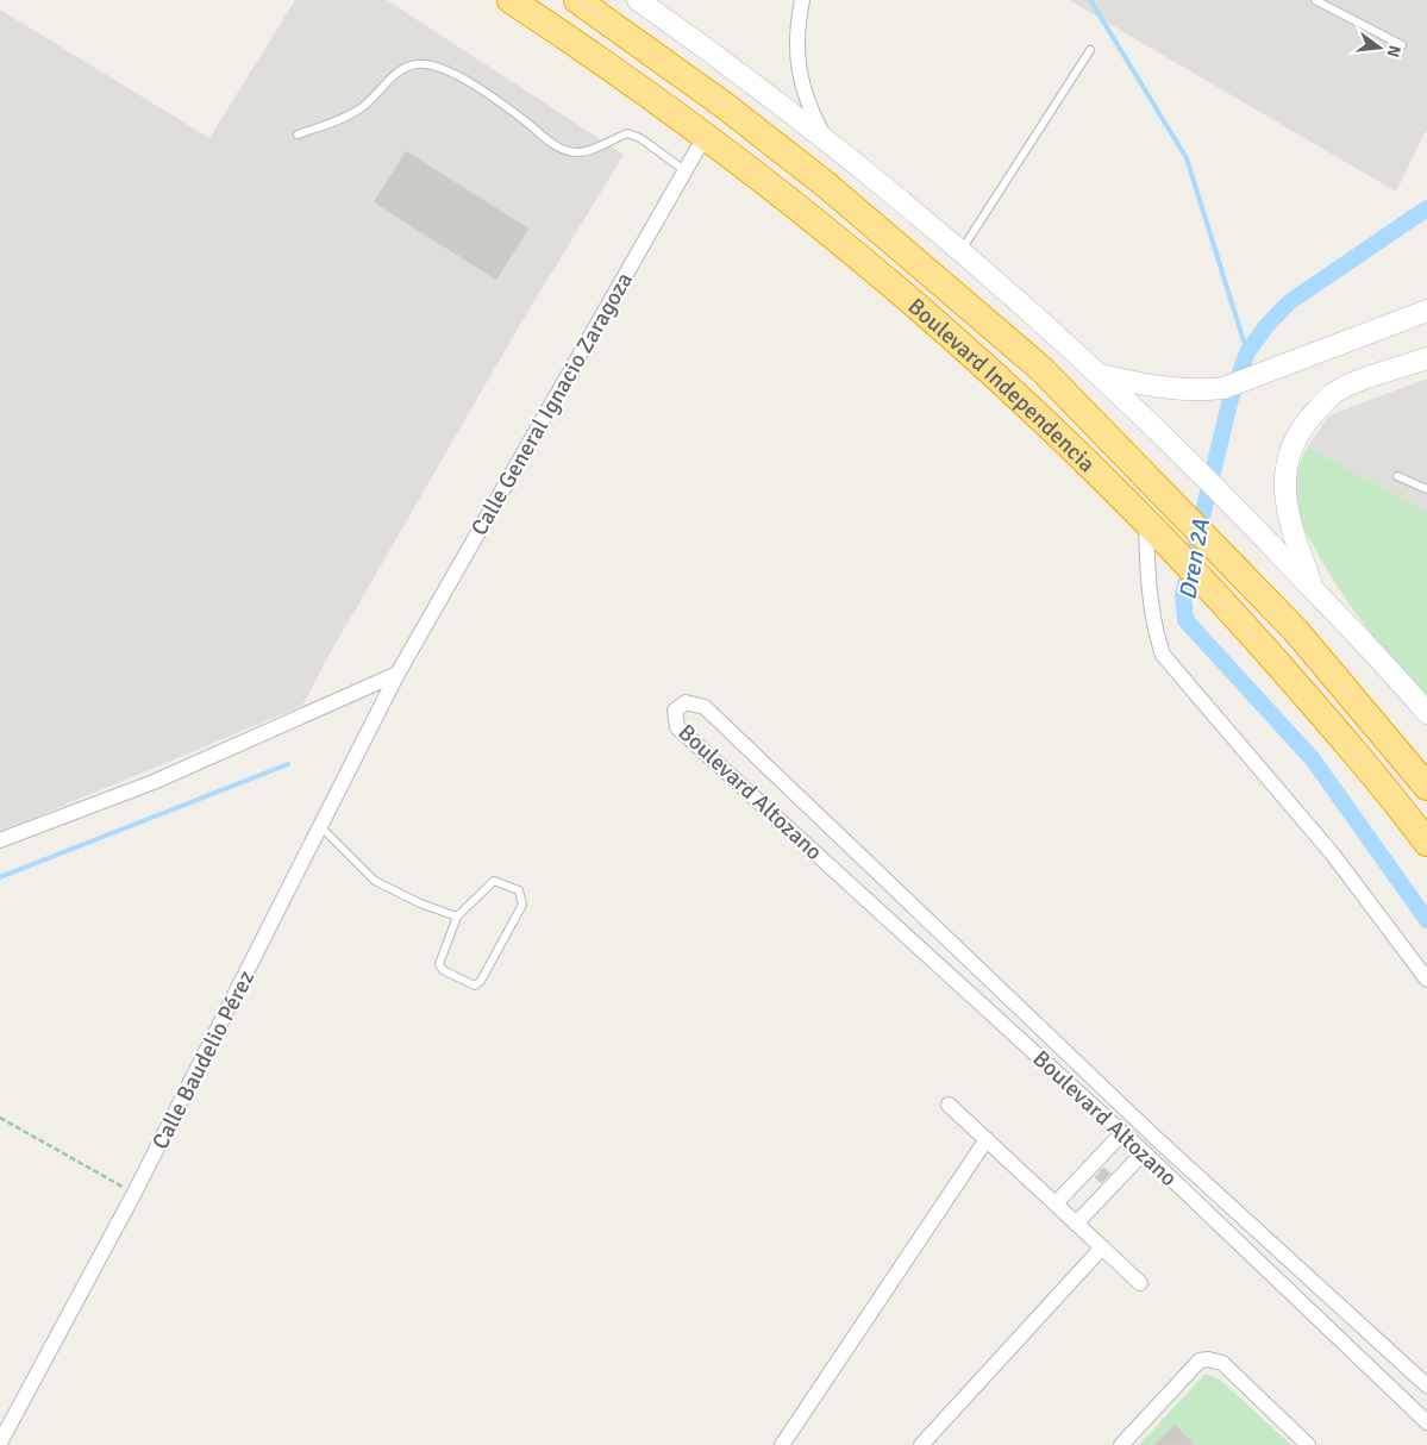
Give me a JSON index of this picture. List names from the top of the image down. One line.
{"streets":{"highway":["Boulevard Independencia"],"street":["Calle General Ignacio Zaragoza","Boulevard Altozano","Calle Baudelio Pérez"]},"crossings":[["Boulevard Independencia","Calle General Ignacio Zaragoza"],["Calle General Ignacio Zaragoza","Calle Baudelio Pérez"]],"water":["Dren 2A"],"north":"right"}
